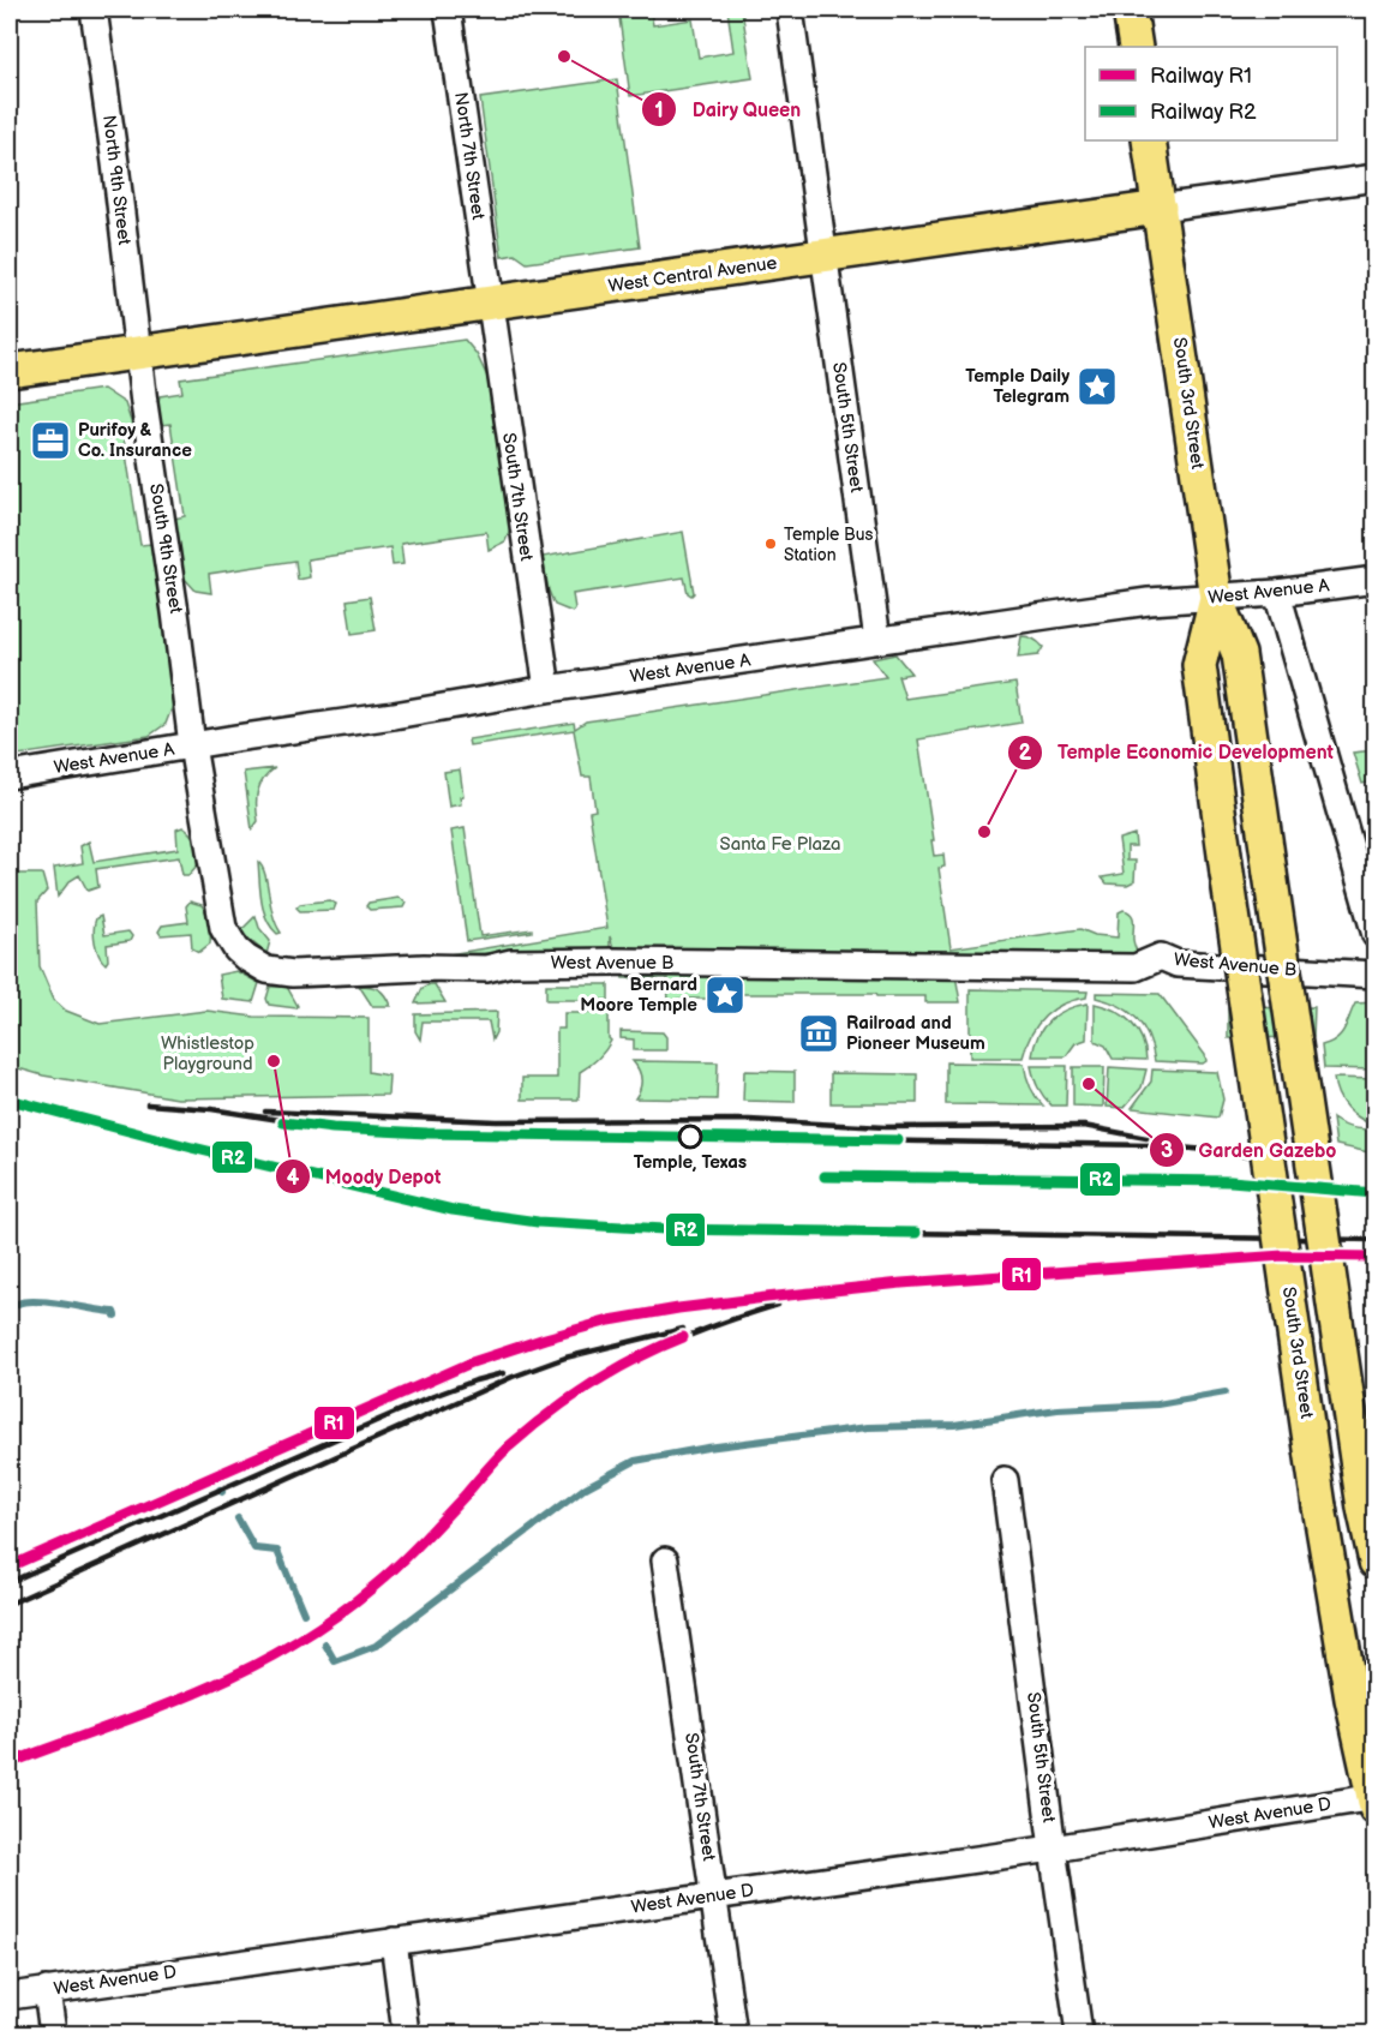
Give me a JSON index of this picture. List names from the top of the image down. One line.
{"streets":{"main road":["West Central Avenue","South 3rd Street"],"street":["North 7th Street","North 9th Street","South 5th Street","South 7th Street","South 9th Street","West Avenue A","West Avenue B","West Avenue D"]},"crossings":[["North 7th Street","West Central Avenue"],["North 7th Street","South 7th Street"],["North 9th Street","West Central Avenue"],["North 9th Street","South 9th Street"],["West Central Avenue","South 3rd Street"],["West Central Avenue","South 5th Street"],["West Central Avenue","South 7th Street"],["West Central Avenue","South 9th Street"],["South 3rd Street","West Avenue A"],["South 3rd Street","West Avenue D"],["South 5th Street","West Avenue A"],["South 5th Street","West Avenue D"],["South 7th Street","West Avenue A"],["South 7th Street","West Avenue D"],["South 9th Street","West Avenue A"],["South 9th Street","West Avenue B"],["West Avenue A","West Avenue B"]],"parks":["Santa Fe Plaza","Whistlestop Playground"],"places":{"other":["Dairy Queen","Temple Bus Station","Temple Economic Development","Moody Depot","Garden Gazebo","Temple, Texas"],"place":["Temple Daily Telegram","Bernard Moore Temple"],"office":["Purifoy & Co. Insurance"],"museum":["Railroad and Pioneer Museum"]},"lines":["rail line R2","rail line R1"],"legend":["Railway R1","Railway R2"]}
